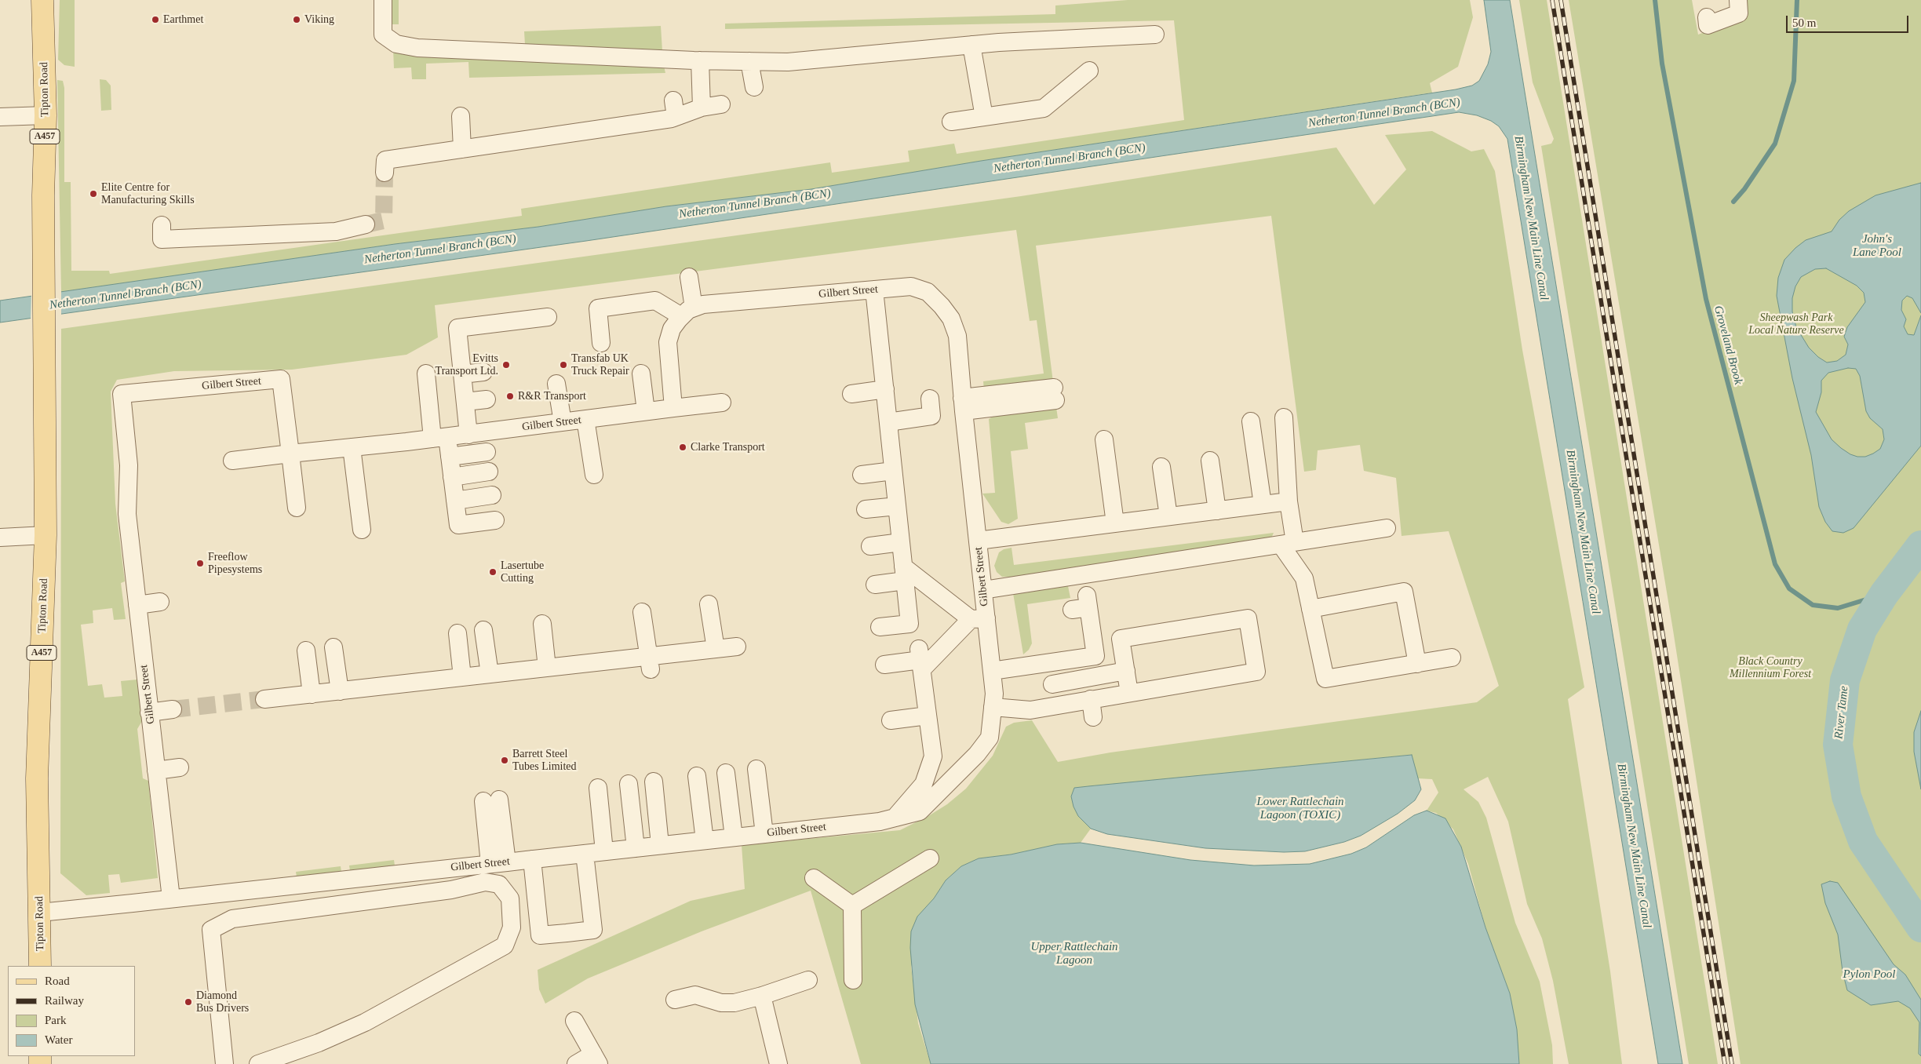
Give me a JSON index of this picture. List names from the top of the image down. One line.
{"streets":{"main road":["Tipton Road","A457"],"street":["Gilbert Street"]},"crossings":[["Tipton Road","Gilbert Street"]],"water":["Netherton Tunnel Branch (BCN)","Birmingham New Main Line Canal","John's Lane Pool","Groveland Brook","River Tame","Lower Rattlechain Lagoon (TOXIC)","Upper Rattlechain Lagoon","Pylon Pool"],"parks":["Sheepwash Park Local Nature Reserve","Black Country Millennium Forest"],"places":["Earthmet","Viking","Elite Centre for Manufacturing Skills","Evitts Transport Ltd.","Transfab UK Truck Repair","R&R Transport","Clarke Transport","Freeflow Pipesystems","Lasertube Cutting","Barrett Steel Tubes Limited","Diamond Bus Drivers"],"legend":["Road","Railway","Park","Water"],"scale_bar":"50 m"}
